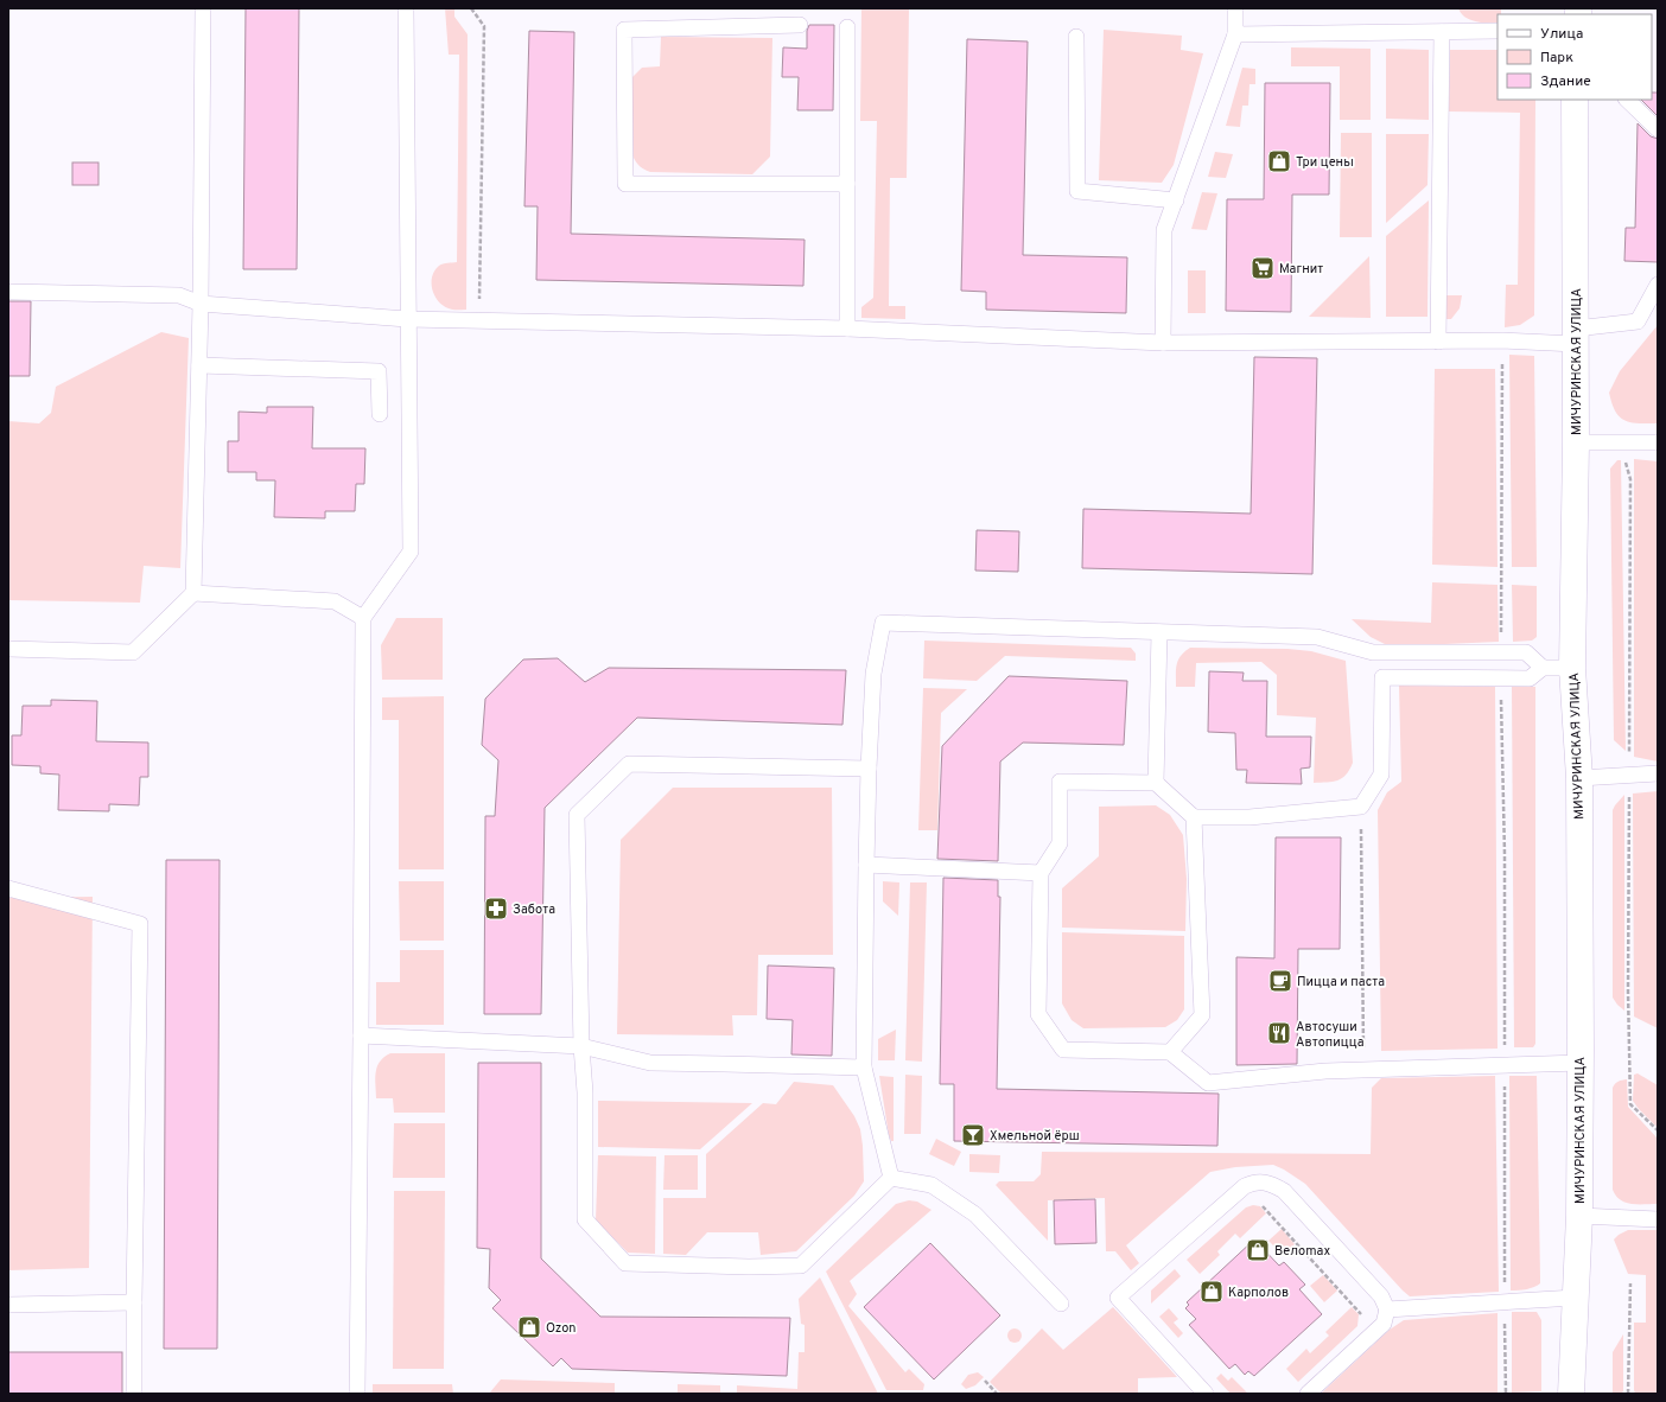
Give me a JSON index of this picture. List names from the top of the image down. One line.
{"streets":{"main road":["МИЧУРИНСКАЯ УЛИЦА"]},"places":{"shop":["Три цены","Велоmax","Карполов","Ozon"],"supermarket":["Магнит"],"pharmacy":["Забота"],"cafe":["Пицца и паста"],"restaurant":["Автосуши Автопицца"],"bar":["Хмельной ёрш"]},"legend":["Улица","Парк","Здание"]}
